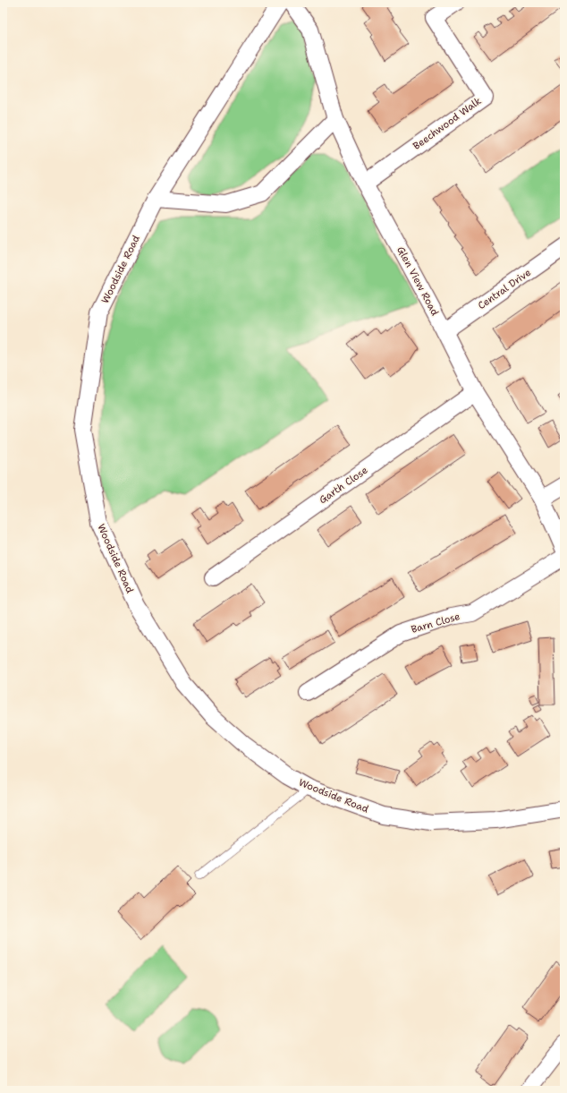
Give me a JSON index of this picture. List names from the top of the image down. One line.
{"streets":{"street":["Beechwood Walk","Woodside Road","Glen View Road","Central Drive","Garth Close","Barn Close"]},"crossings":[["Beechwood Walk","Glen View Road"],["Glen View Road","Central Drive"],["Glen View Road","Garth Close"]]}
